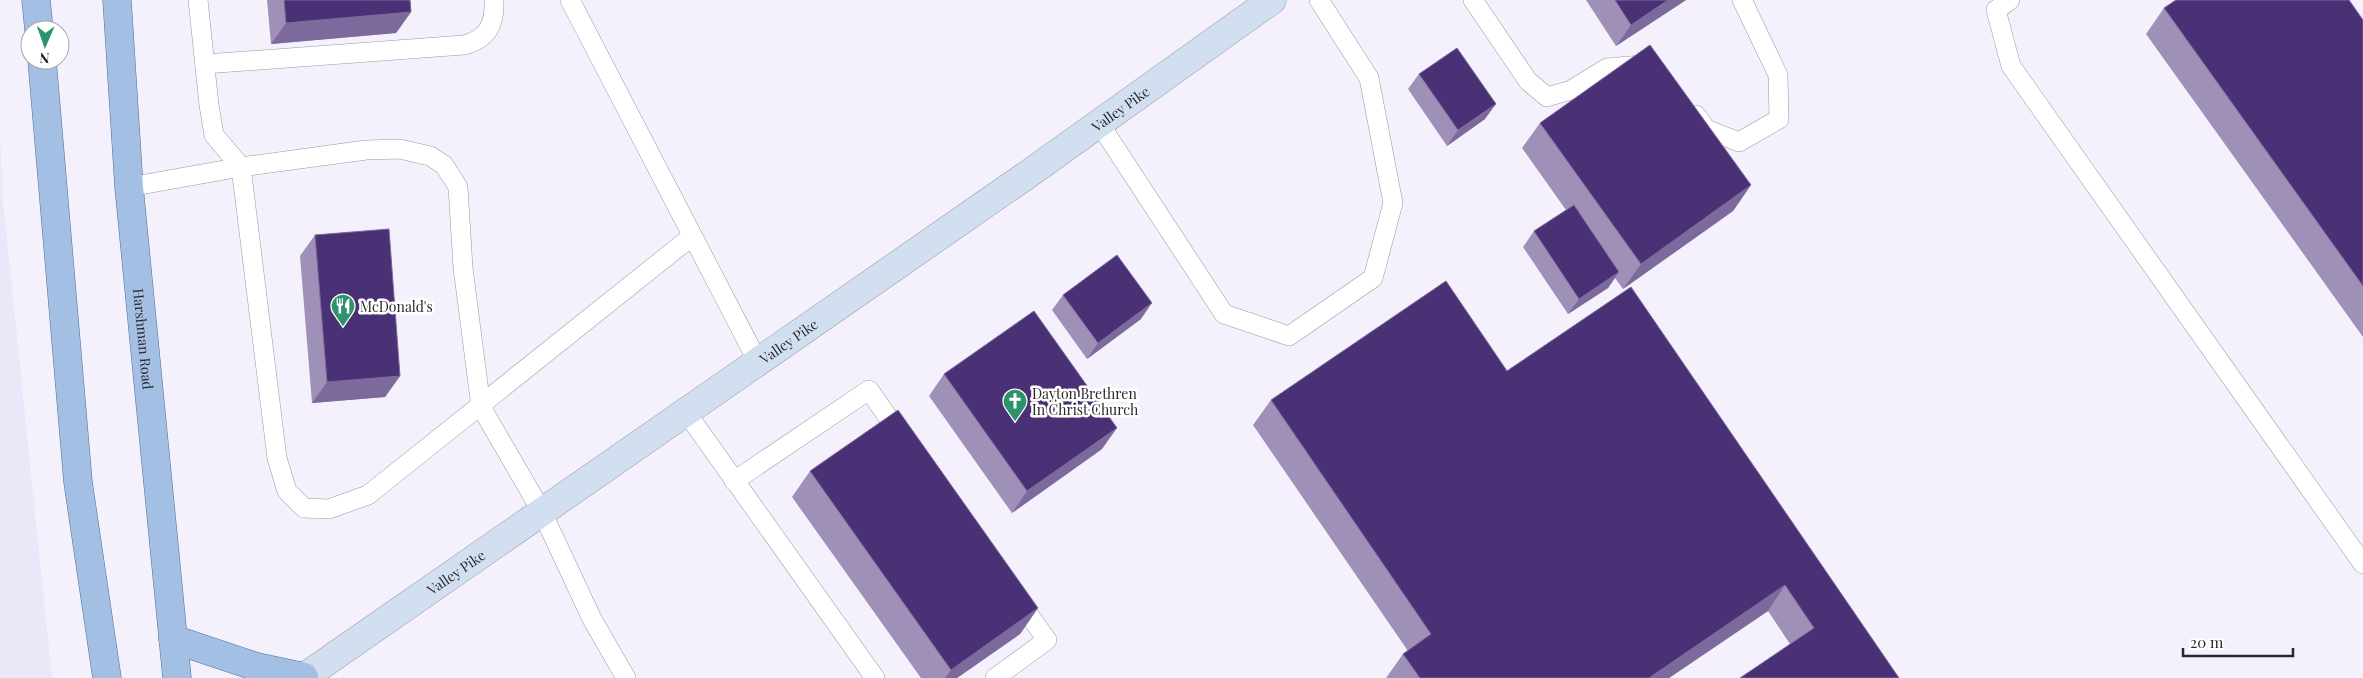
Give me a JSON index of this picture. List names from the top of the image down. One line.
{"streets":{"main road":["Harshman Road"],"street":["Valley Pike"]},"places":{"restaurant":["McDonald's"],"church":["Dayton Brethren In Christ Church"]},"scale_bar":"20 m","north":"bottom"}
